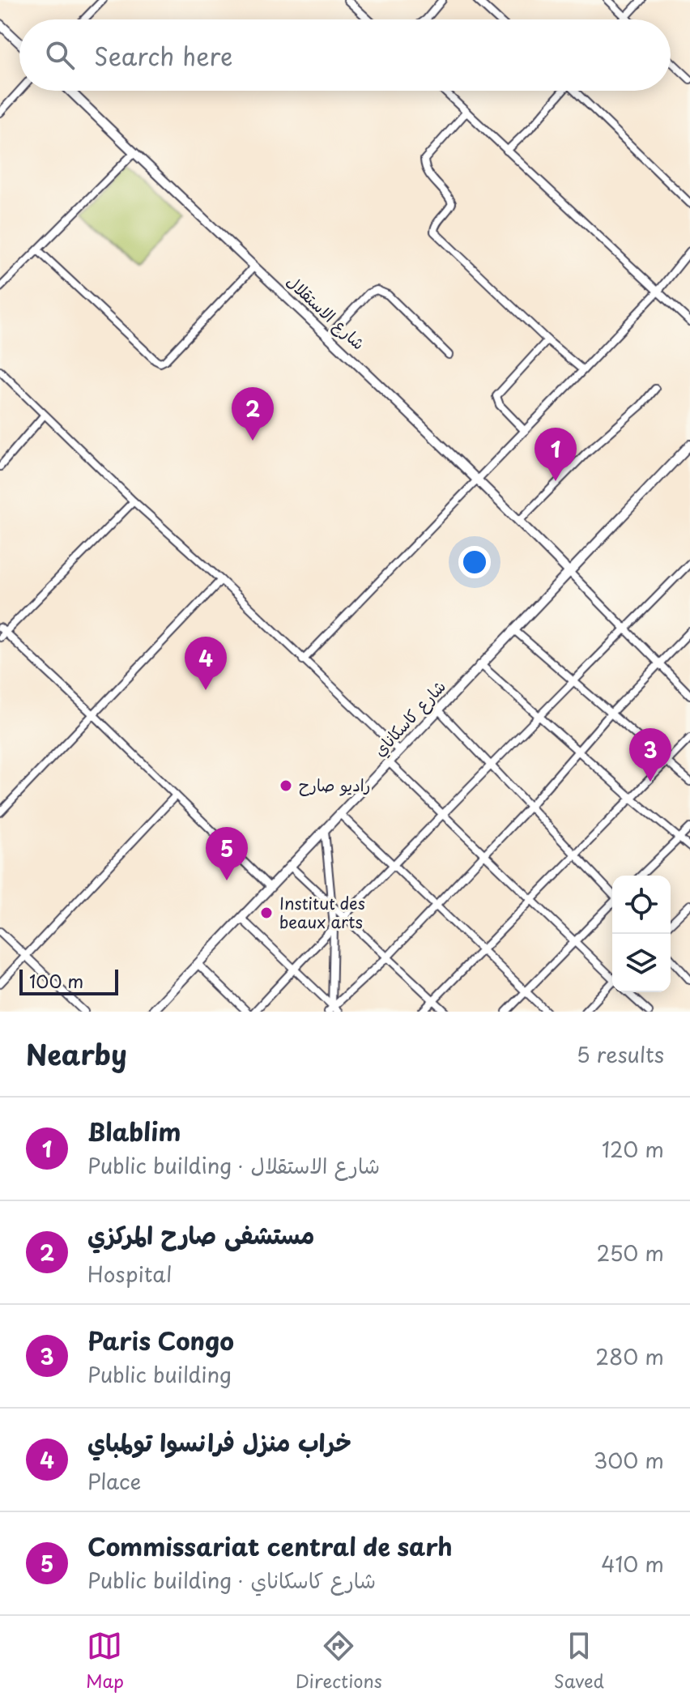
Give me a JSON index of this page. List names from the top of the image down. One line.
{"streets":{"street":["شارع الاستقلال","شارع كاسكاناي"]},"crossings":[["شارع الاستقلال","شارع كاسكاناي"]],"places":["راديو صارح","Institut des beaux arts"],"scale_bar":"100 m","page":{"search":"Search here","pins":["2","1","4","3","5"],"scale":"100 m","heading":["Nearby","5 results"],"list":[{"mark":"1","name":"Blablim","note":"Public building · شارع الاستقلال","value":"120 m"},{"mark":"2","name":"مستشفى صارح المركزي","note":"Hospital","value":"250 m"},{"mark":"3","name":"Paris Congo","note":"Public building","value":"280 m"},{"mark":"4","name":"خراب منزل فرانسوا تولمباي","note":"Place","value":"300 m"},{"mark":"5","name":"Commissariat central de sarh","note":"Public building · شارع كاسكاناي","value":"410 m"}],"nav":["Map","Directions","Saved"]}}
